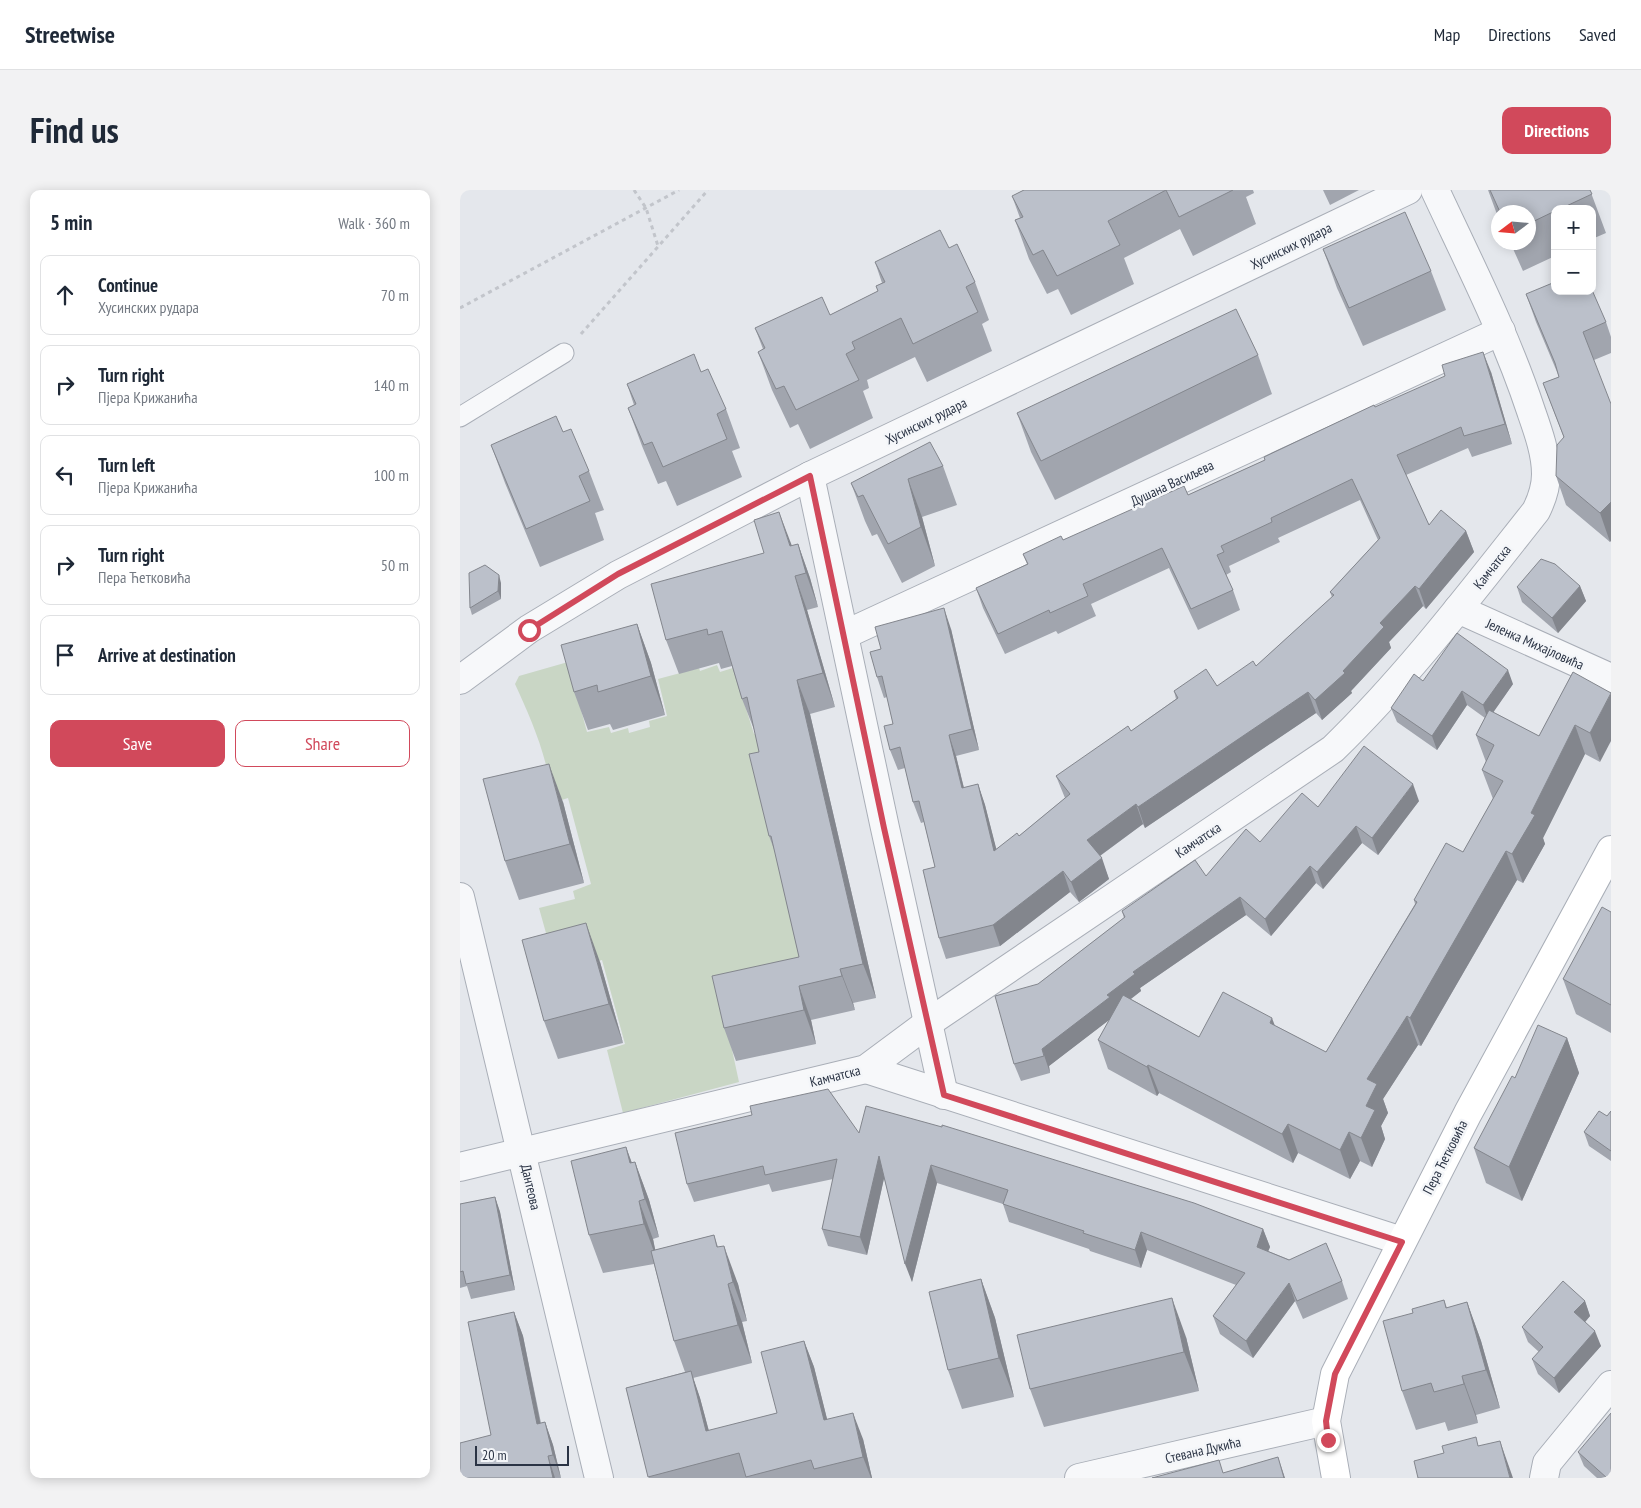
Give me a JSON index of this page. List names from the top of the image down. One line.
{"streets":{"street":["Хусинских рудара","Душана Васиљева","Камчатска","Јеленка Михајловића","Пера Ћетковића","Дантеова","Стевана Дукића"]},"crossings":[["Душана Васиљева","Камчатска"],["Камчатска","Јеленка Михајловића"],["Камчатска","Дантеова"],["Пера Ћетковића","Стевана Дукића"]],"scale_bar":"20 m","north":"left","page":{"header":"Streetwise","nav":["Map","Directions","Saved"],"title":"Find us","buttons":["Directions",["Save","Share"]],"heading":["5 min","Walk · 360 m"],"map_buttons":["+","−"],"list":[["Continue","Хусинских рудара","70 m"],["Turn right","Пјера Крижанића","140 m"],["Turn left","Пјера Крижанића","100 m"],["Turn right","Пера Ћетковића","50 m"],"Arrive at destination"],"scale":"20 m"}}
